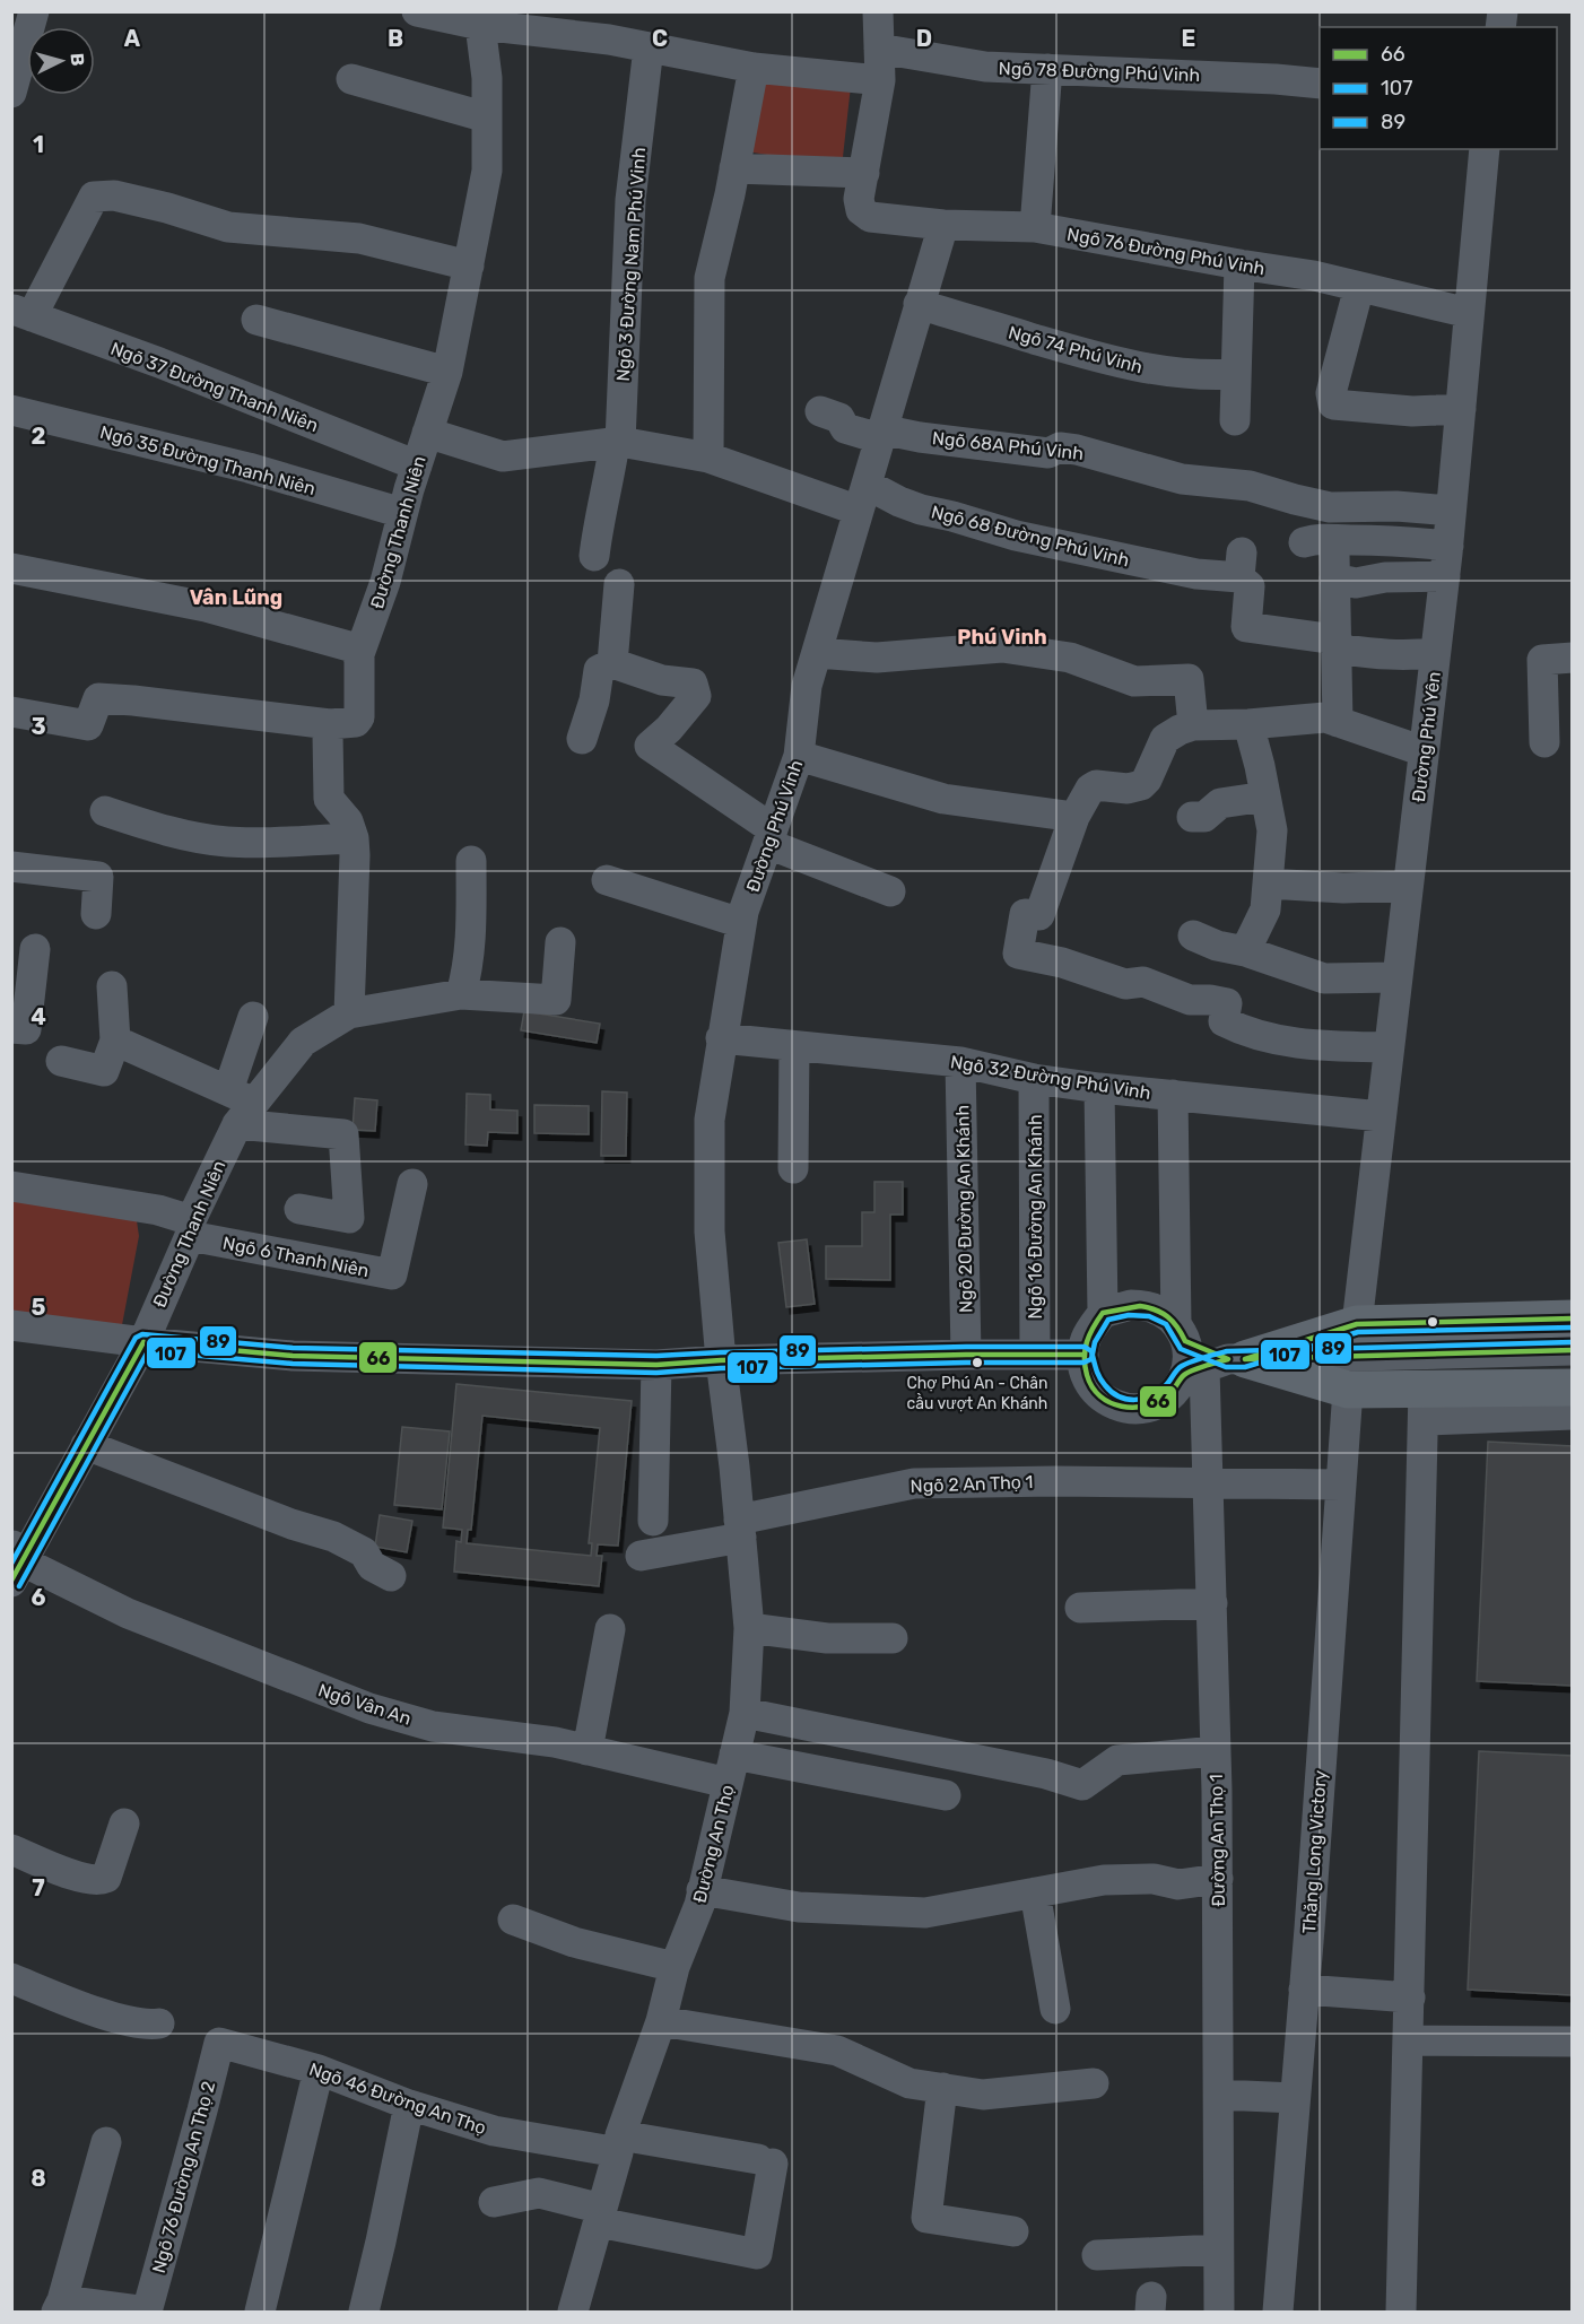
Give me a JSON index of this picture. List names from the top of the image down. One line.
{"streets":{"street":["Ngõ 78 Đường Phú Vinh","Ngõ 76 Đường Phú Vinh","Ngõ 3 Đường Nam Phú Vinh","Ngõ 74 Phú Vinh","Ngõ 37 Đường Thanh Niên","Ngõ 68A Phú Vinh","Ngõ 35 Đường Thanh Niên","Đường Thanh Niên","Ngõ 68 Đường Phú Vinh","Đường Phú Yên","Đường Phú Vinh","Ngõ 32 Đường Phú Vinh","Ngõ 20 Đường An Khánh","Ngõ 16 Đường An Khánh","Ngõ 6 Thanh Niên","Ngõ 2 An Thọ 1","Ngõ Vân An","Đường An Thọ 1","Đường An Thọ","Thăng Long Victory","Ngõ 46 Đường An Thọ","Ngõ 76 Đường An Thọ 2"]},"crossings":[["Ngõ 76 Đường Phú Vinh","Đường Phú Yên"],["Ngõ 76 Đường Phú Vinh","Đường Phú Vinh"],["Ngõ 3 Đường Nam Phú Vinh","Ngõ 68 Đường Phú Vinh"],["Ngõ 74 Phú Vinh","Đường Phú Vinh"],["Ngõ 37 Đường Thanh Niên","Đường Thanh Niên"],["Ngõ 68A Phú Vinh","Đường Phú Yên"],["Ngõ 68A Phú Vinh","Đường Phú Vinh"],["Ngõ 35 Đường Thanh Niên","Đường Thanh Niên"],["Đường Thanh Niên","Ngõ 68 Đường Phú Vinh"],["Đường Thanh Niên","Ngõ 6 Thanh Niên"],["Đường Thanh Niên","Ngõ Vân An"],["Ngõ 68 Đường Phú Vinh","Đường Phú Vinh"],["Đường Phú Yên","Ngõ 32 Đường Phú Vinh"],["Đường Phú Vinh","Ngõ 32 Đường Phú Vinh"],["Đường Phú Vinh","Đường An Thọ"],["Ngõ 32 Đường Phú Vinh","Ngõ 20 Đường An Khánh"],["Ngõ 32 Đường Phú Vinh","Ngõ 16 Đường An Khánh"],["Ngõ 32 Đường Phú Vinh","Đường An Thọ 1"],["Ngõ 2 An Thọ 1","Đường An Thọ 1"],["Ngõ 2 An Thọ 1","Đường An Thọ"],["Ngõ 2 An Thọ 1","Thăng Long Victory"],["Ngõ Vân An","Đường An Thọ"],["Đường An Thọ","Ngõ 46 Đường An Thọ"],["Ngõ 46 Đường An Thọ","Ngõ 76 Đường An Thọ 2"]],"districts":["Vân Lũng","Phú Vinh"],"places":["Chợ Phú An - Chân cầu vượt An Khánh"],"lines":["transit line 66","transit line 107","transit line 89"],"legend":["66","107","89"],"north":"right","grid":{"columns":["A","B","C","D","E"],"rows":["1","2","3","4","5","6","7","8"]}}
